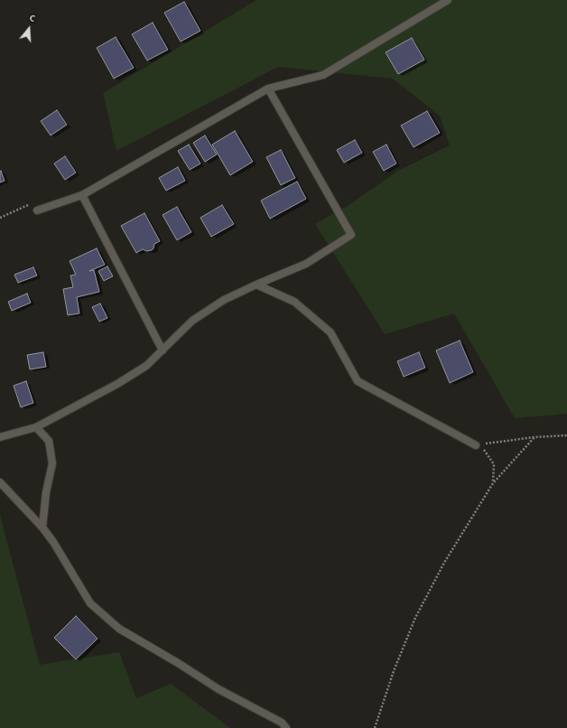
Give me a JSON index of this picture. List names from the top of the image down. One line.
{"north":"top"}
